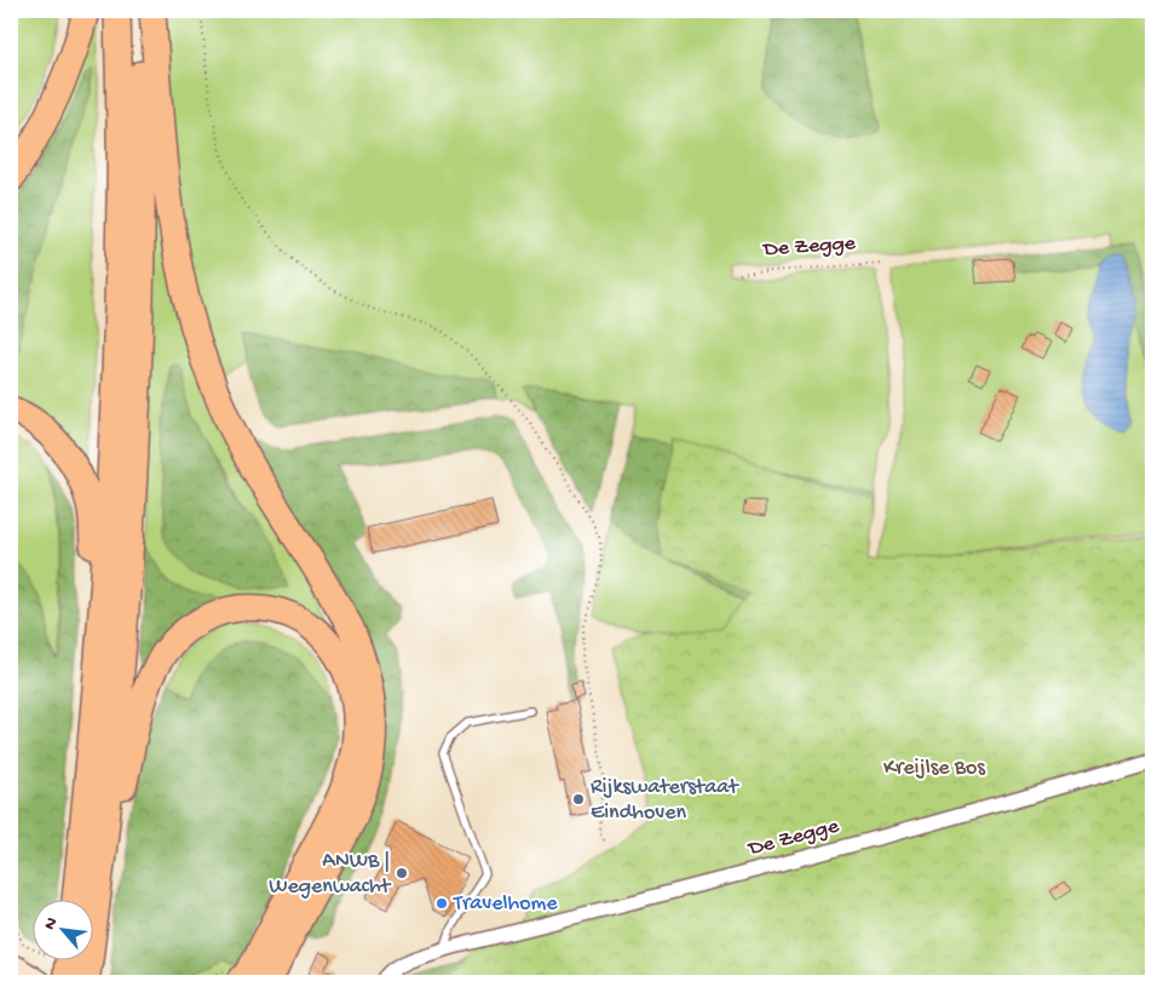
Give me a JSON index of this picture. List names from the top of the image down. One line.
{"streets":{"street":["De Zegge"]},"parks":["Kreijlse Bos"],"places":["Rijkswaterstaat Eindhoven","ANWB | Wegenwacht","Travelhome"],"north":"top left"}
